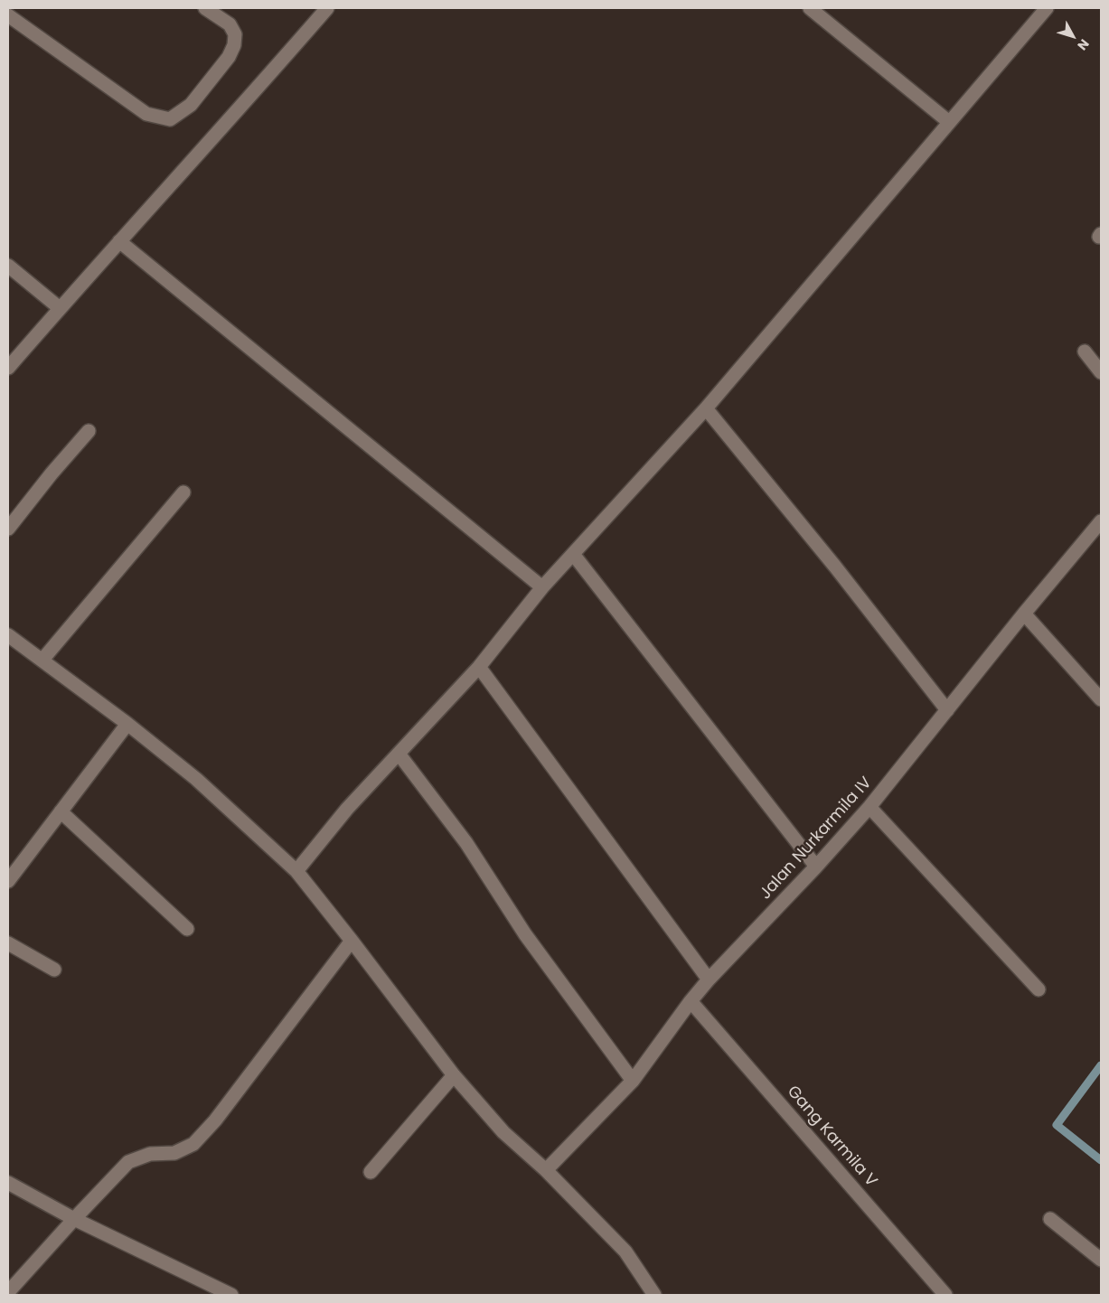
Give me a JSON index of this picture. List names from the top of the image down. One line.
{"streets":{"street":["Jalan Nurkarmila IV","Gang Karmila V"]},"crossings":[["Jalan Nurkarmila IV","Gang Karmila V"]],"north":"bottom right"}
